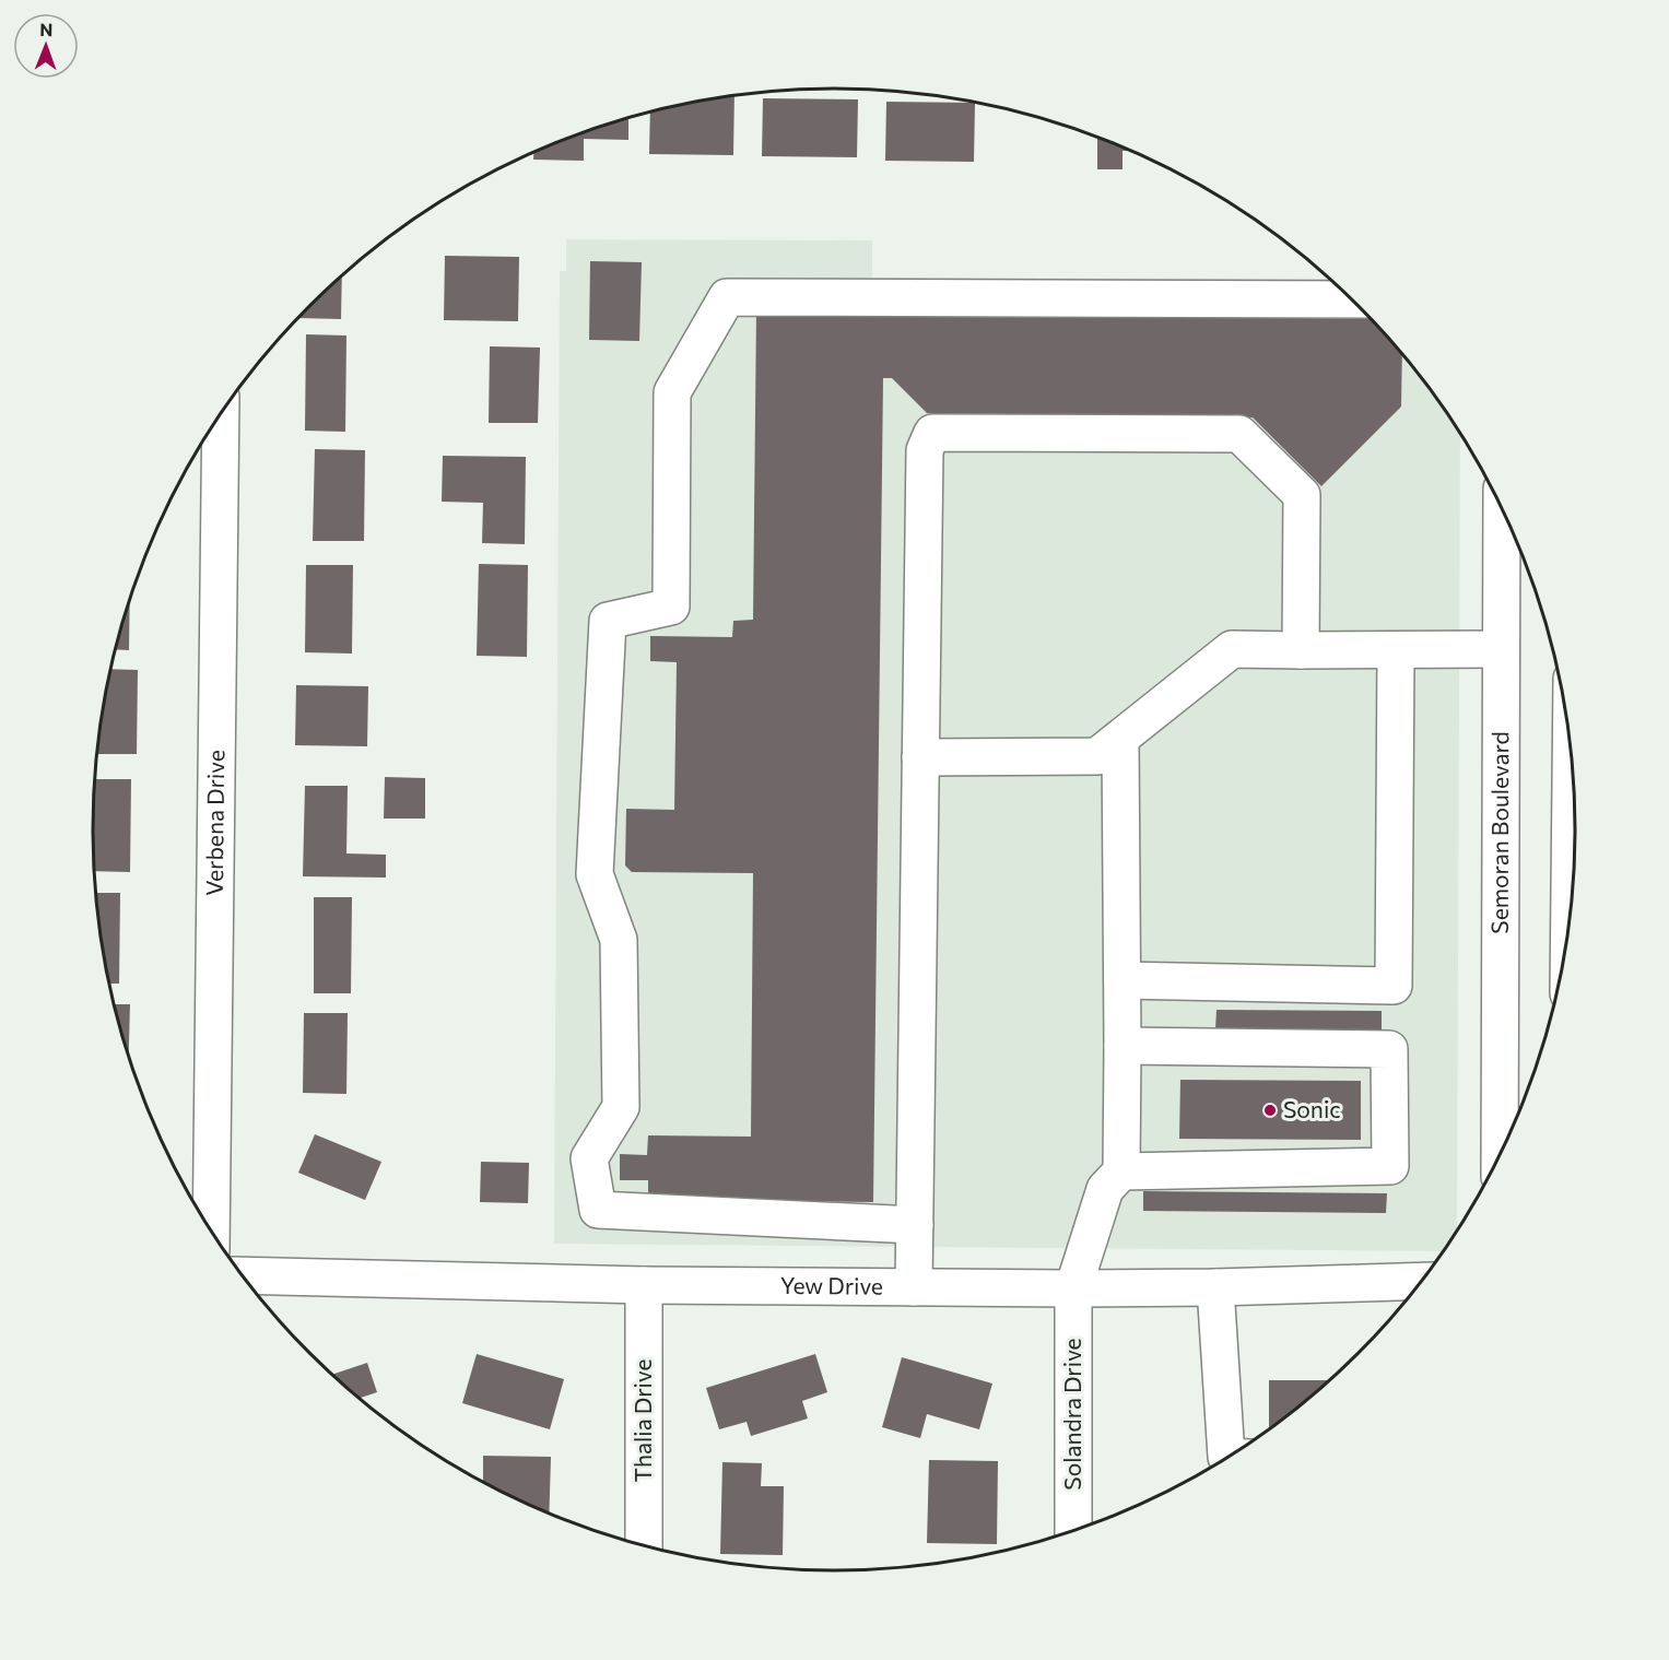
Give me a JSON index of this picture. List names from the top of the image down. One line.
{"streets":{"street":["Verbena Drive","Semoran Boulevard","Yew Drive","Solandra Drive","Thalia Drive"]},"crossings":[["Yew Drive","Solandra Drive"],["Yew Drive","Thalia Drive"]],"places":["Sonic"],"north":"top"}
